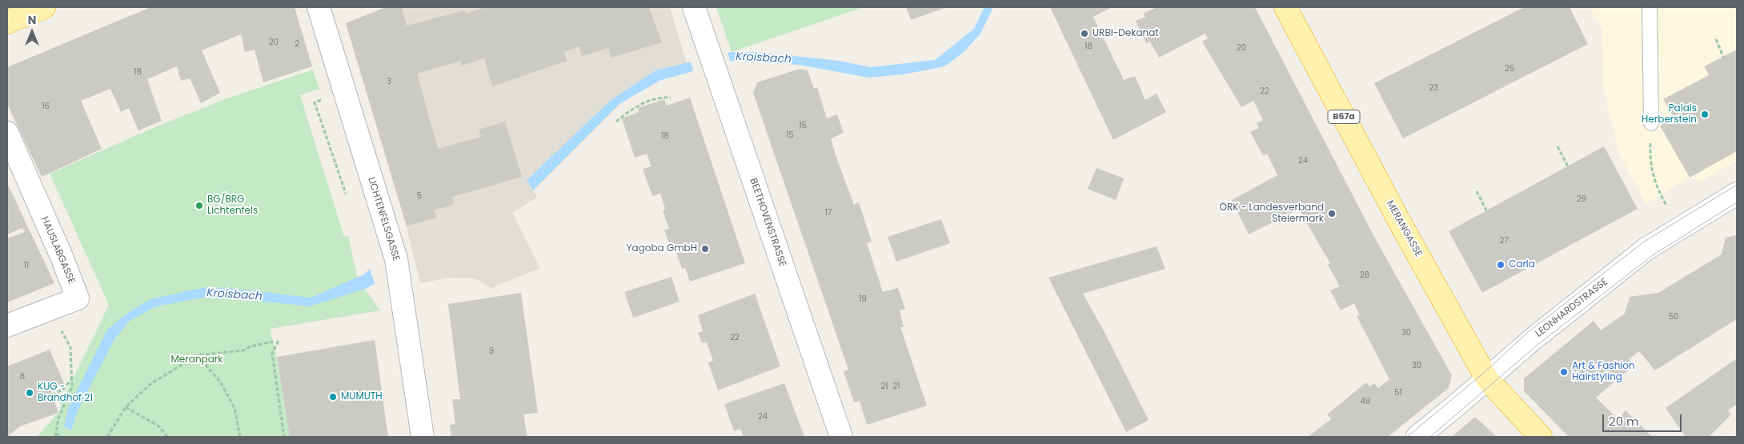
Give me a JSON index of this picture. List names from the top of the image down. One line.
{"streets":{"main road":["B67a","MERANGASSE"],"street":["LICHTENFELSGASSE","BEETHOVENSTRASSE","HAUSLABGASSE","LEONHARDSTRASSE"]},"crossings":[["MERANGASSE","LEONHARDSTRASSE"]],"water":["Kroisbach"],"parks":["Meranpark"],"places":["URBI-Dekanat","Palais Herberstein","BG/BRG Lichtenfels","ÖRK - Landesverband Steiermark","Yagoba GmbH","Carla","Art & Fashion Hairstyling","KUG - Brandhof 21","MUMUTH"],"house_numbers":["20","2","18","20","25","18","3","23","22","16","15","15","18","24","5","29","17","27","11","28","19","50","30","22","9","30","8","21","21","51","49","24"],"scale_bar":"20 m","north":"top"}
